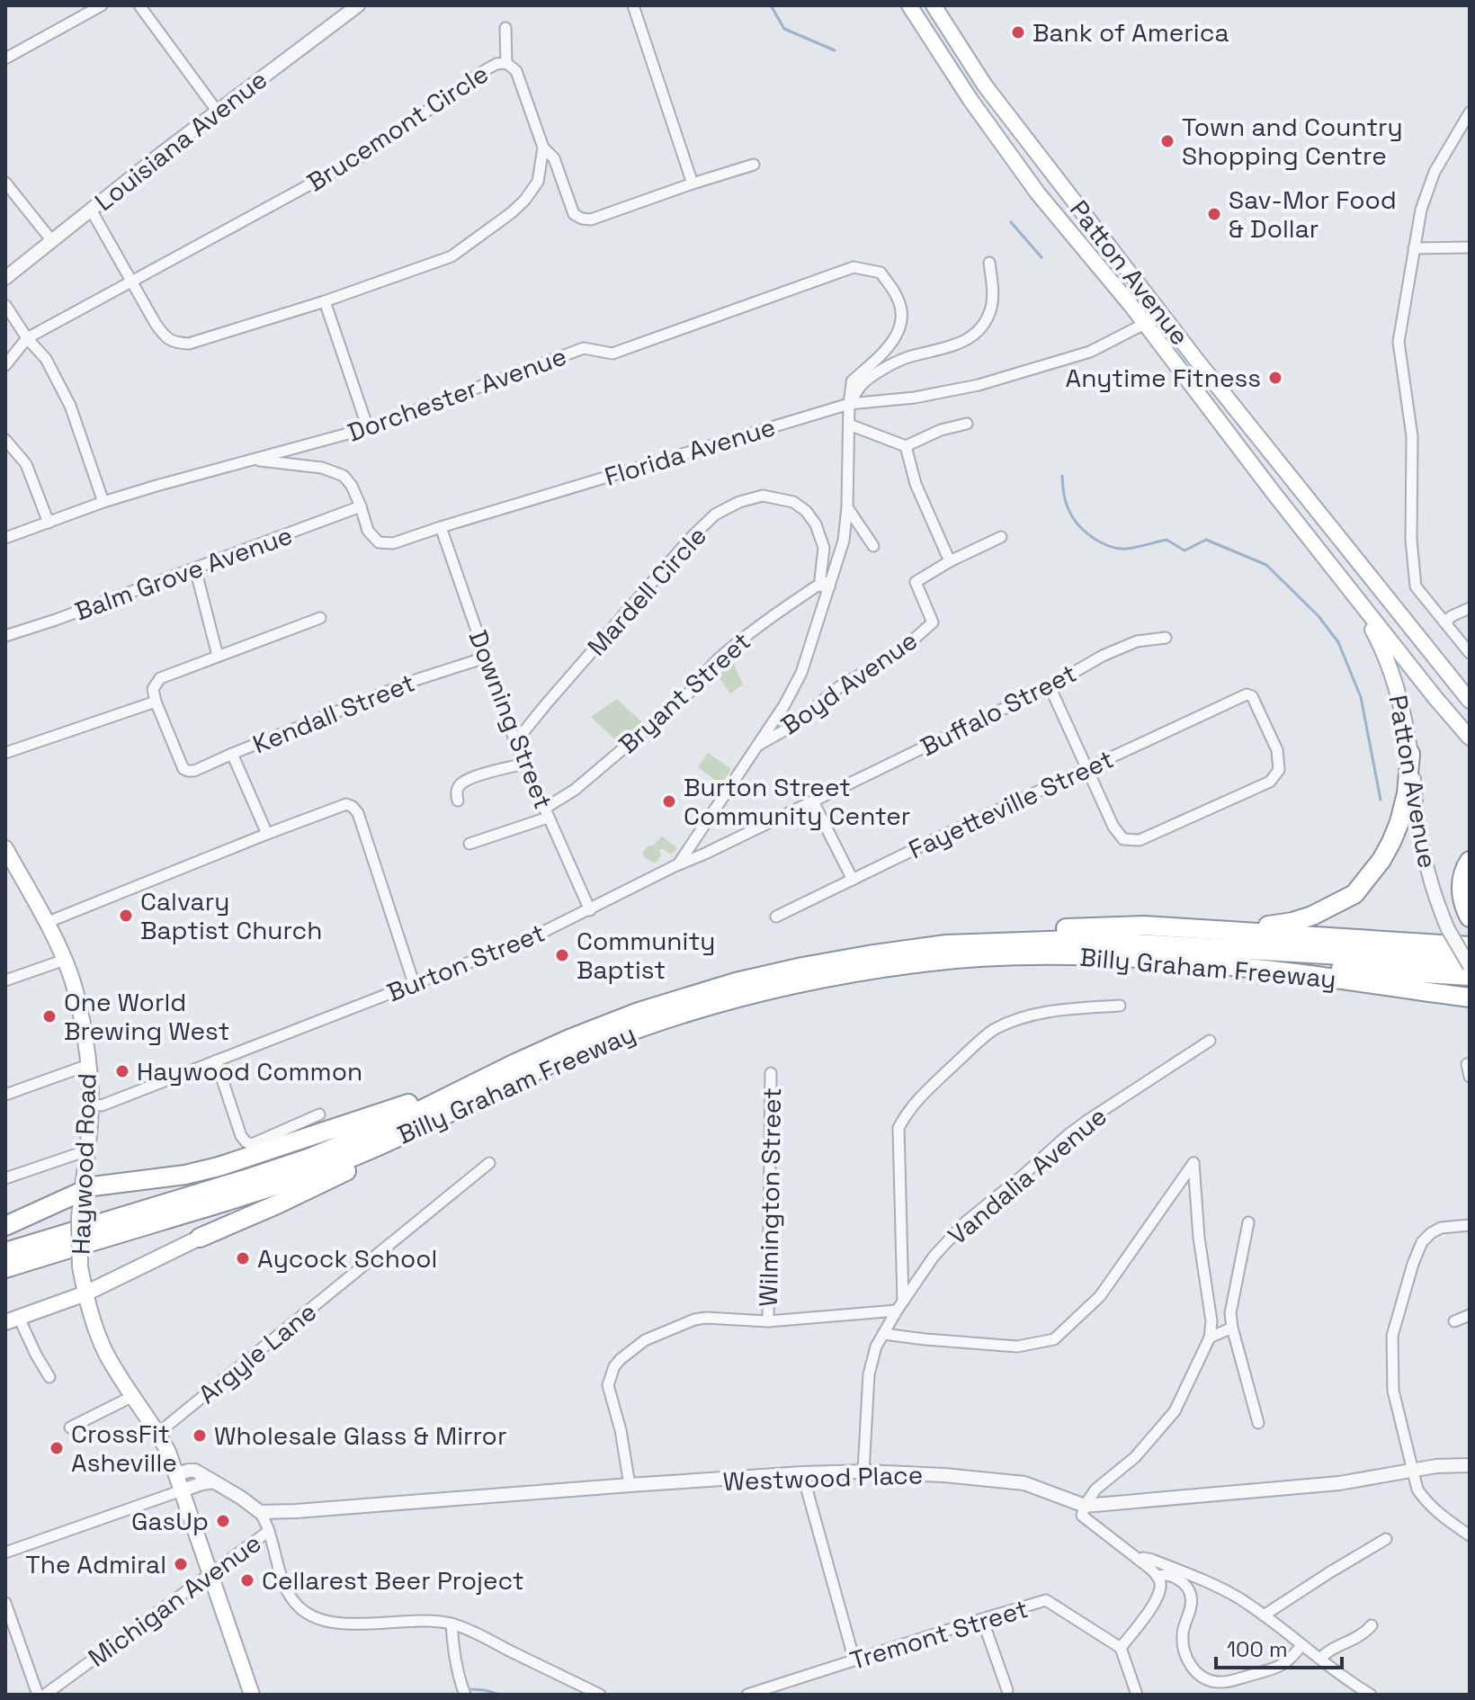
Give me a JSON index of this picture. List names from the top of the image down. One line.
{"streets":{"highway":["Billy Graham Freeway"],"main road":["Patton Avenue","Haywood Road"],"street":["Brucemont Circle","Louisiana Avenue","Dorchester Avenue","Florida Avenue","Balm Grove Avenue","Mardell Circle","Boyd Avenue","Bryant Street","Buffalo Street","Kendall Street","Downing Street","Fayetteville Street","Burton Street","Vandalia Avenue","Wilmington Street","Argyle Lane","Westwood Place","Michigan Avenue","Tremont Street"]},"crossings":[["Brucemont Circle","Louisiana Avenue"],["Patton Avenue","Florida Avenue"],["Patton Avenue","Billy Graham Freeway"],["Dorchester Avenue","Florida Avenue"],["Dorchester Avenue","Burton Street"],["Florida Avenue","Balm Grove Avenue"],["Florida Avenue","Downing Street"],["Florida Avenue","Burton Street"],["Mardell Circle","Bryant Street"],["Mardell Circle","Downing Street"],["Mardell Circle","Burton Street"],["Boyd Avenue","Burton Street"],["Bryant Street","Downing Street"],["Bryant Street","Burton Street"],["Buffalo Street","Burton Street"],["Kendall Street","Downing Street"],["Downing Street","Burton Street"],["Burton Street","Haywood Road"],["Haywood Road","Argyle Lane"],["Haywood Road","Michigan Avenue"],["Vandalia Avenue","Westwood Place"]],"places":["Bank of America","Town and Country Shopping Centre","Sav-Mor Food & Dollar","Anytime Fitness","Burton Street Community Center","Calvary Baptist Church","Community Baptist","One World Brewing West","Haywood Common","Aycock School","Wholesale Glass & Mirror","CrossFit Asheville","GasUp","The Admiral","Cellarest Beer Project"],"scale_bar":"100 m"}
